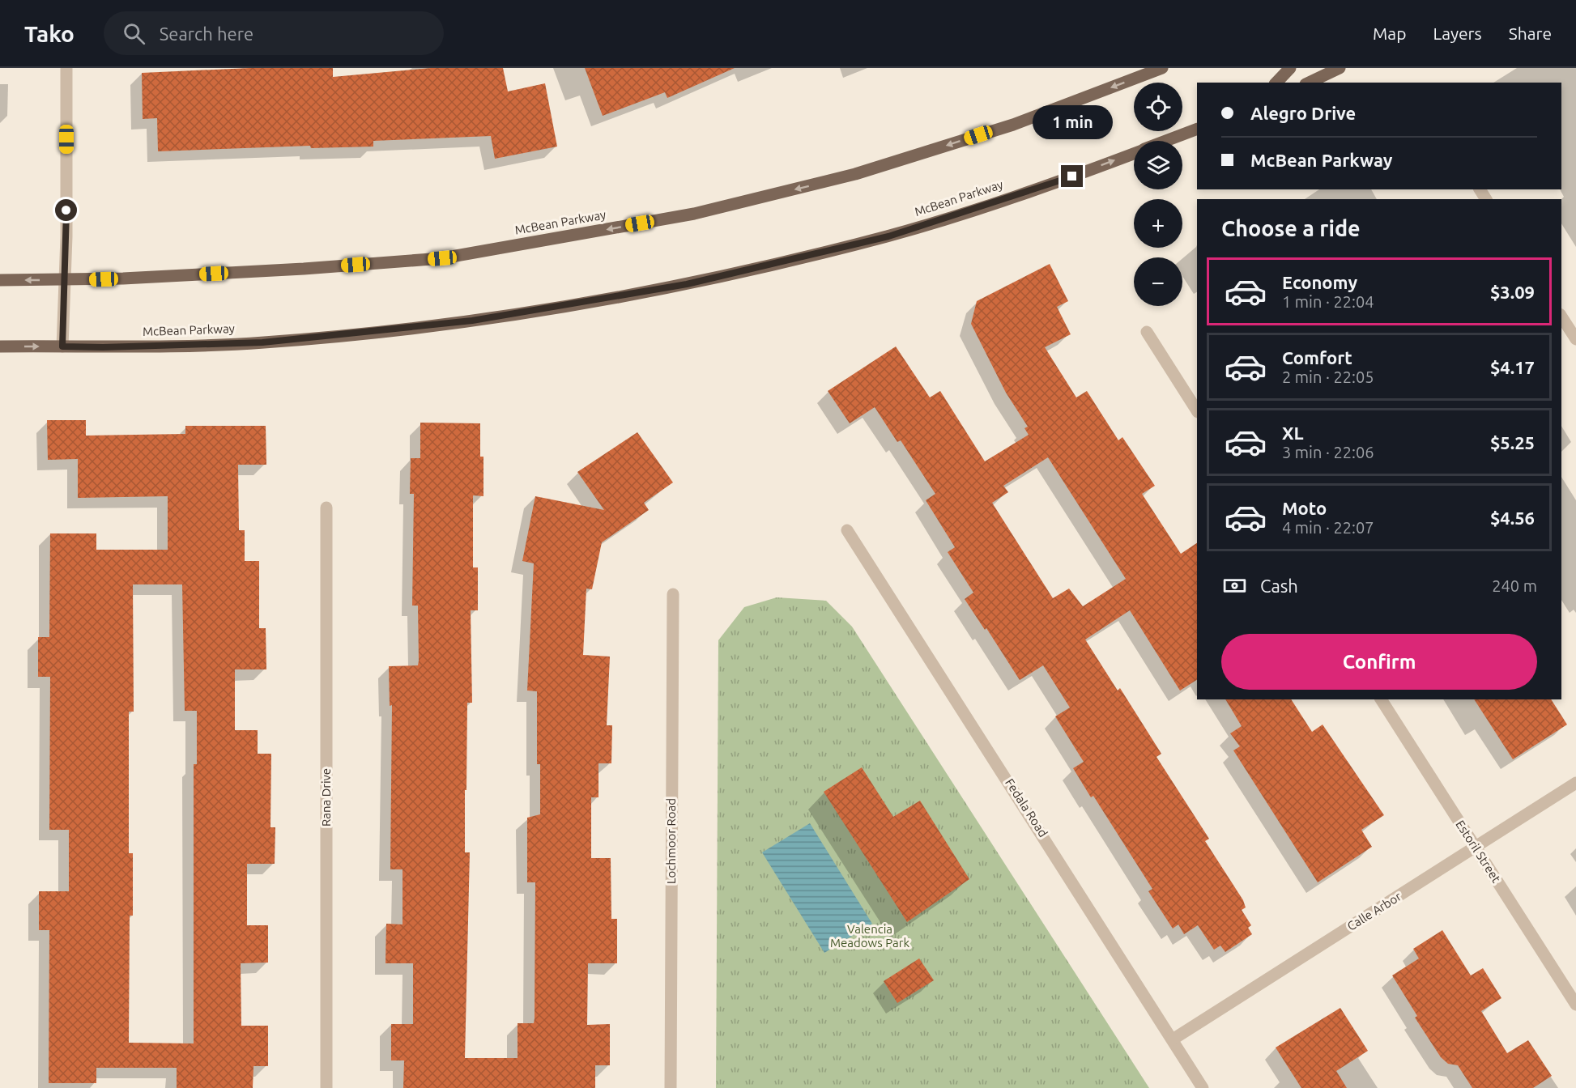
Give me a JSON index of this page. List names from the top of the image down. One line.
{"streets":{"main road":["McBean Parkway"],"street":["Rana Drive","Fedala Road","Lochmoor Road","Estoril Street","Calle Arbor"]},"crossings":[["Fedala Road","Calle Arbor"],["Estoril Street","Calle Arbor"]],"parks":["Valencia Meadows Park"],"page":{"header":"Tako","search":"Search here","nav":["Map","Layers","Share"],"map_buttons":["+","−"],"banner":["Alegro Drive","McBean Parkway"],"bubble":"1 min","heading":"Choose a ride","list":[{"name":"Economy","note":"1 min · 22:04","value":"$3.09"},{"name":"Comfort","note":"2 min · 22:05","value":"$4.17"},{"name":"XL","note":"3 min · 22:06","value":"$5.25"},{"name":"Moto","note":"4 min · 22:07","value":"$4.56"}],"pay":["Cash","240 m"],"buttons":"Confirm"}}
